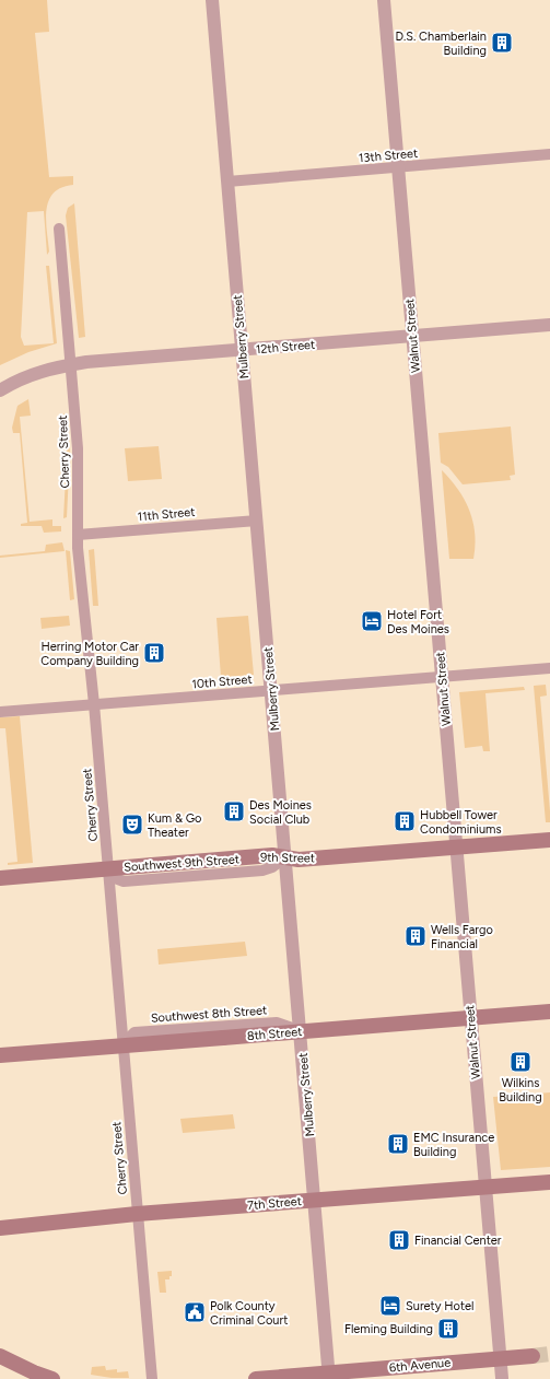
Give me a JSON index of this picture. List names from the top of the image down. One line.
{"streets":{"main road":["9th Street","8th Street","7th Street","6th Avenue"],"street":["13th Street","Walnut Street","Mulberry Street","12th Street","Cherry Street","11th Street","10th Street","Southwest 9th Street","Southwest 8th Street"]},"crossings":[["13th Street","Walnut Street"],["13th Street","Mulberry Street"],["Walnut Street","12th Street"],["Walnut Street","10th Street"],["Walnut Street","9th Street"],["Walnut Street","8th Street"],["Walnut Street","7th Street"],["Walnut Street","6th Avenue"],["Mulberry Street","12th Street"],["Mulberry Street","11th Street"],["Mulberry Street","10th Street"],["Mulberry Street","9th Street"],["Mulberry Street","Southwest 9th Street"],["Mulberry Street","Southwest 8th Street"],["Mulberry Street","8th Street"],["Mulberry Street","7th Street"],["Mulberry Street","6th Avenue"],["12th Street","Cherry Street"],["Cherry Street","11th Street"],["Cherry Street","10th Street"],["Cherry Street","Southwest 9th Street"],["Cherry Street","Southwest 8th Street"],["Cherry Street","7th Street"],["9th Street","Southwest 9th Street"],["Southwest 8th Street","8th Street"]],"places":{"building":["D.S. Chamberlain Building","Herring Motor Car Company Building","Des Moines Social Club","Hubbell Tower Condominiums","Wells Fargo Financial","Wilkins Building","EMC Insurance Building","Financial Center","Fleming Building"],"hotel":["Hotel Fort Des Moines","Surety Hotel"],"theatre":["Kum & Go Theater"],"public building":["Polk County Criminal Court"]}}
